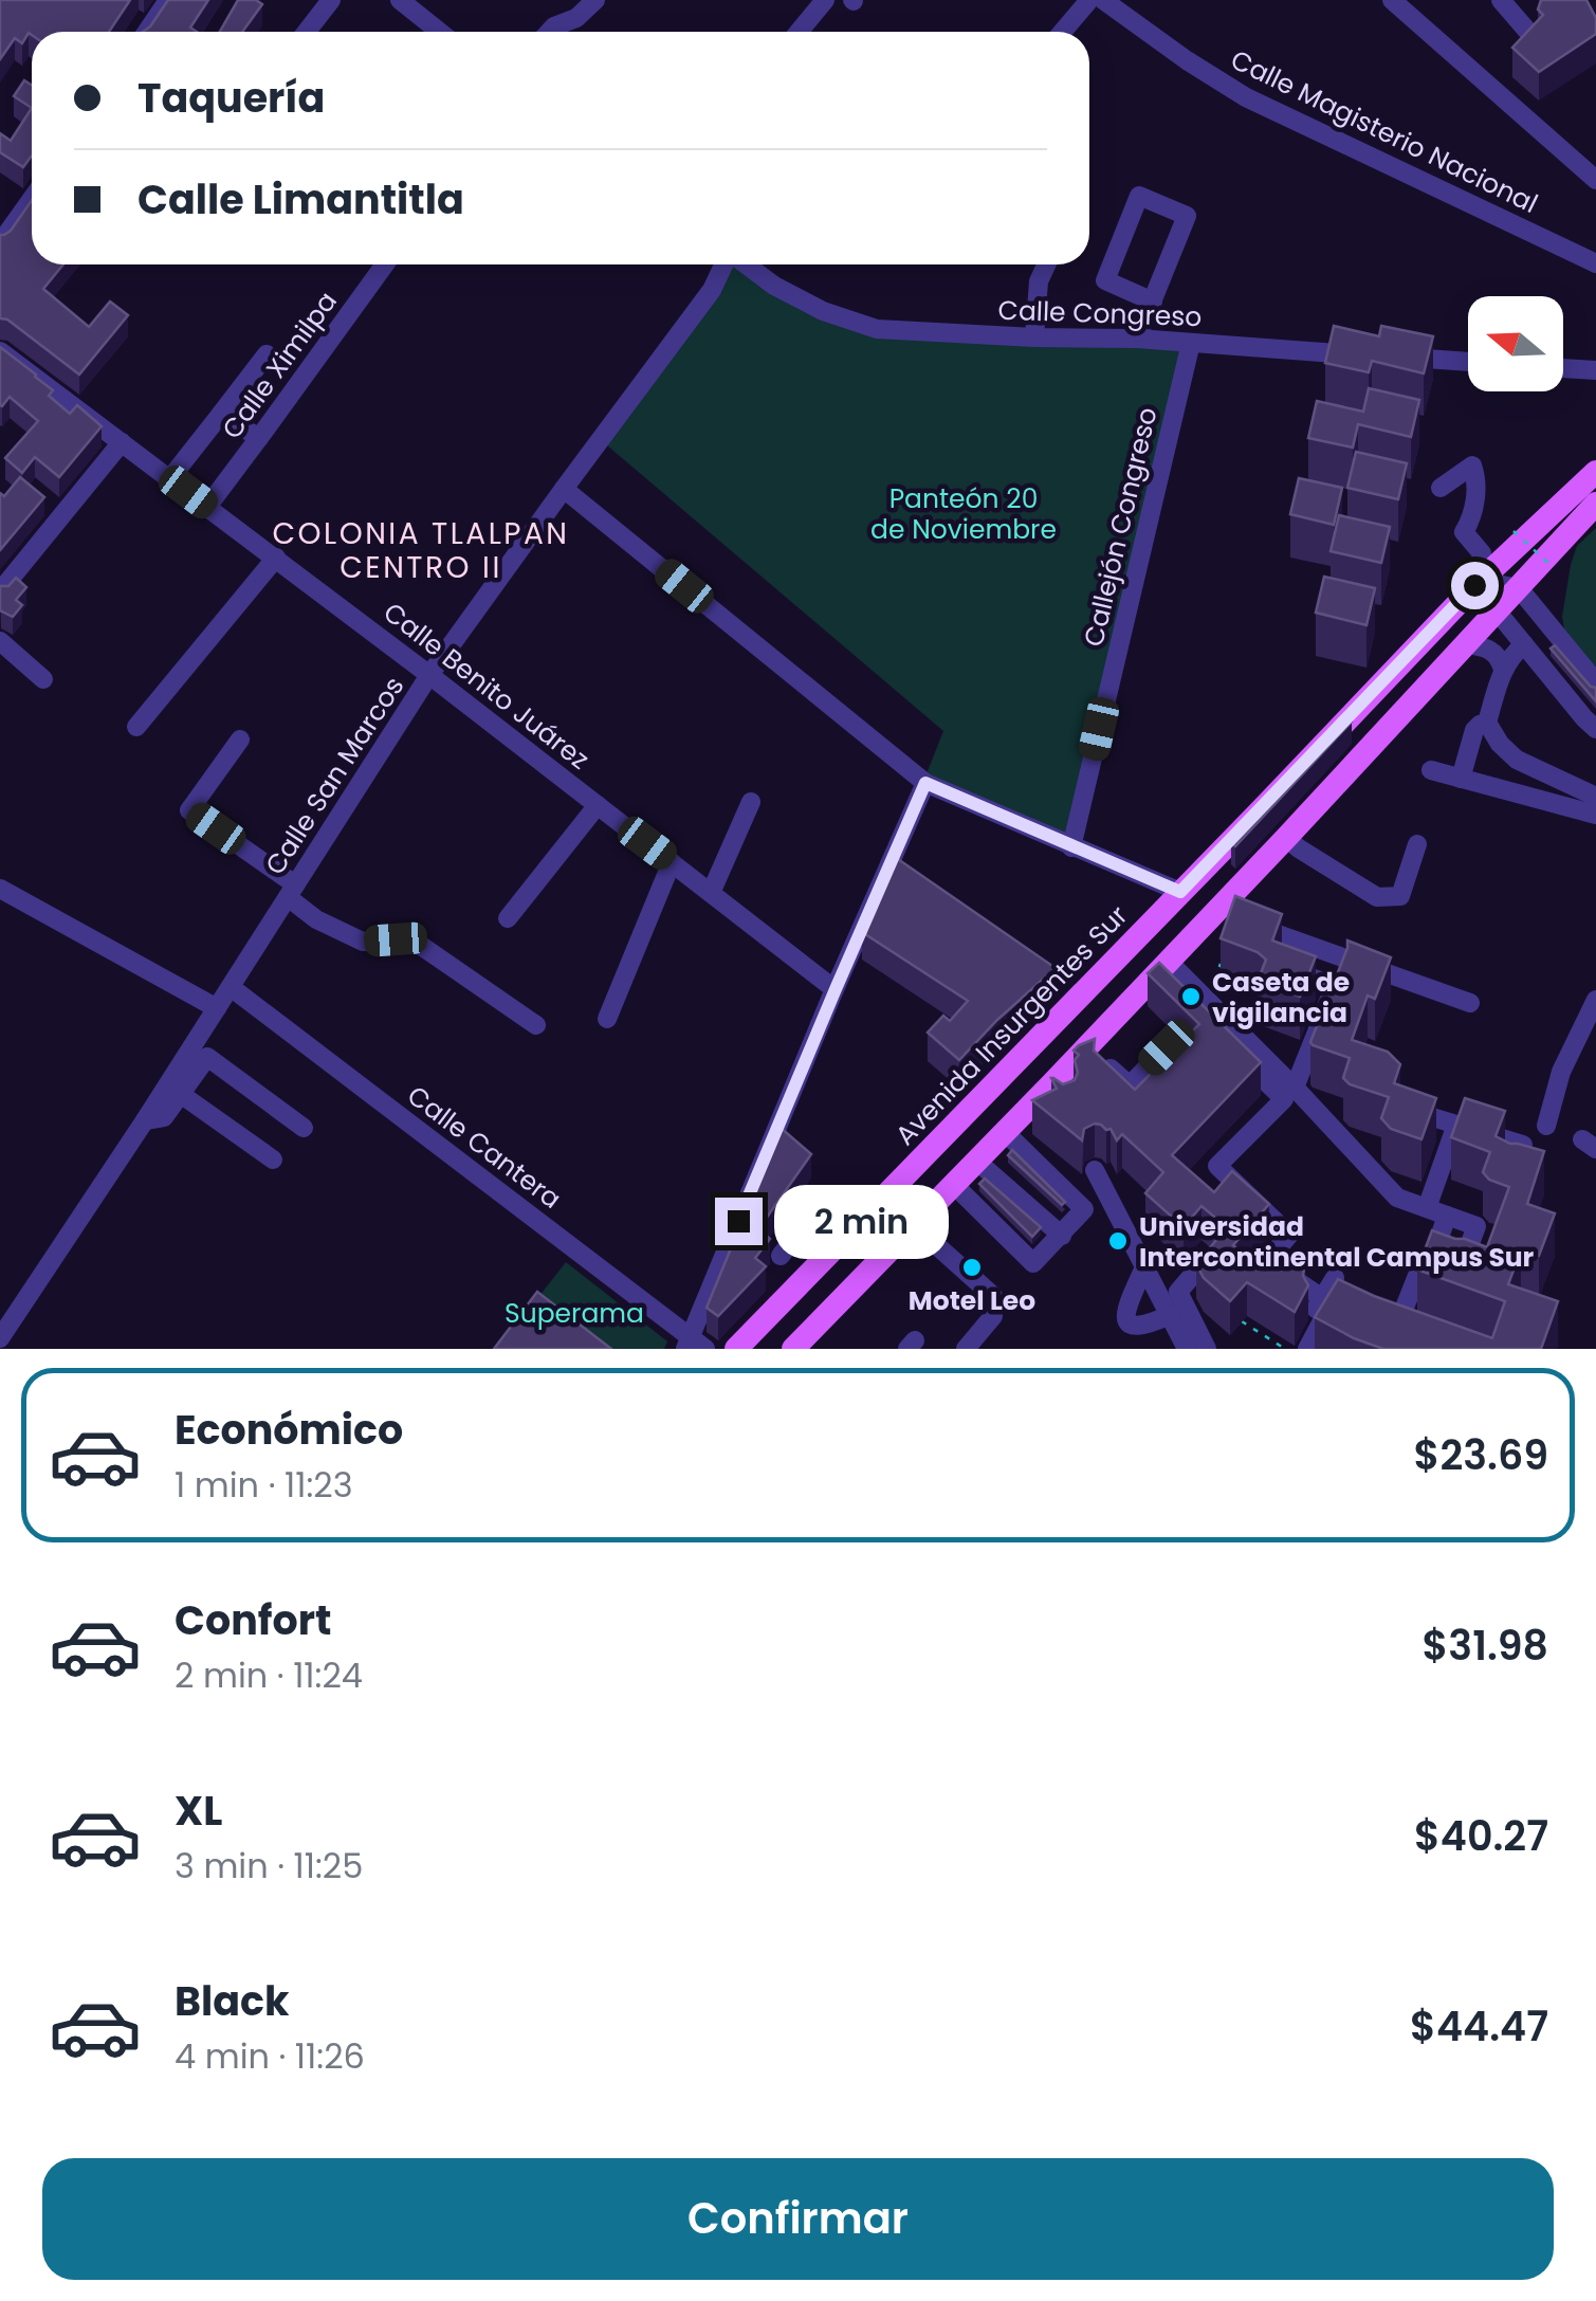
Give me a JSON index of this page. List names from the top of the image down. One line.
{"streets":{"main road":["Avenida Insurgentes Sur"],"street":["Calle Magisterio Nacional","Calle Congreso","Calle Ximilpa","Callejón Congreso","Calle Benito Juárez","Calle San Marcos","Calle Cantera"]},"crossings":[["Calle Congreso","Callejón Congreso"],["Calle Ximilpa","Calle Benito Juárez"],["Calle Benito Juárez","Calle San Marcos"],["Calle San Marcos","Calle Cantera"]],"districts":["COLONIA TLALPAN CENTRO II"],"parks":["Panteón 20 de Noviembre","Superama"],"places":["Caseta de vigilancia","Universidad Intercontinental Campus Sur","Motel Leo"],"north":"left","page":{"banner":["Taquería","Calle Limantitla"],"bubble":"2 min","list":[{"name":"Económico","note":"1 min · 11:23","value":"$23.69"},{"name":"Confort","note":"2 min · 11:24","value":"$31.98"},{"name":"XL","note":"3 min · 11:25","value":"$40.27"},{"name":"Black","note":"4 min · 11:26","value":"$44.47"}],"buttons":"Confirmar"}}
